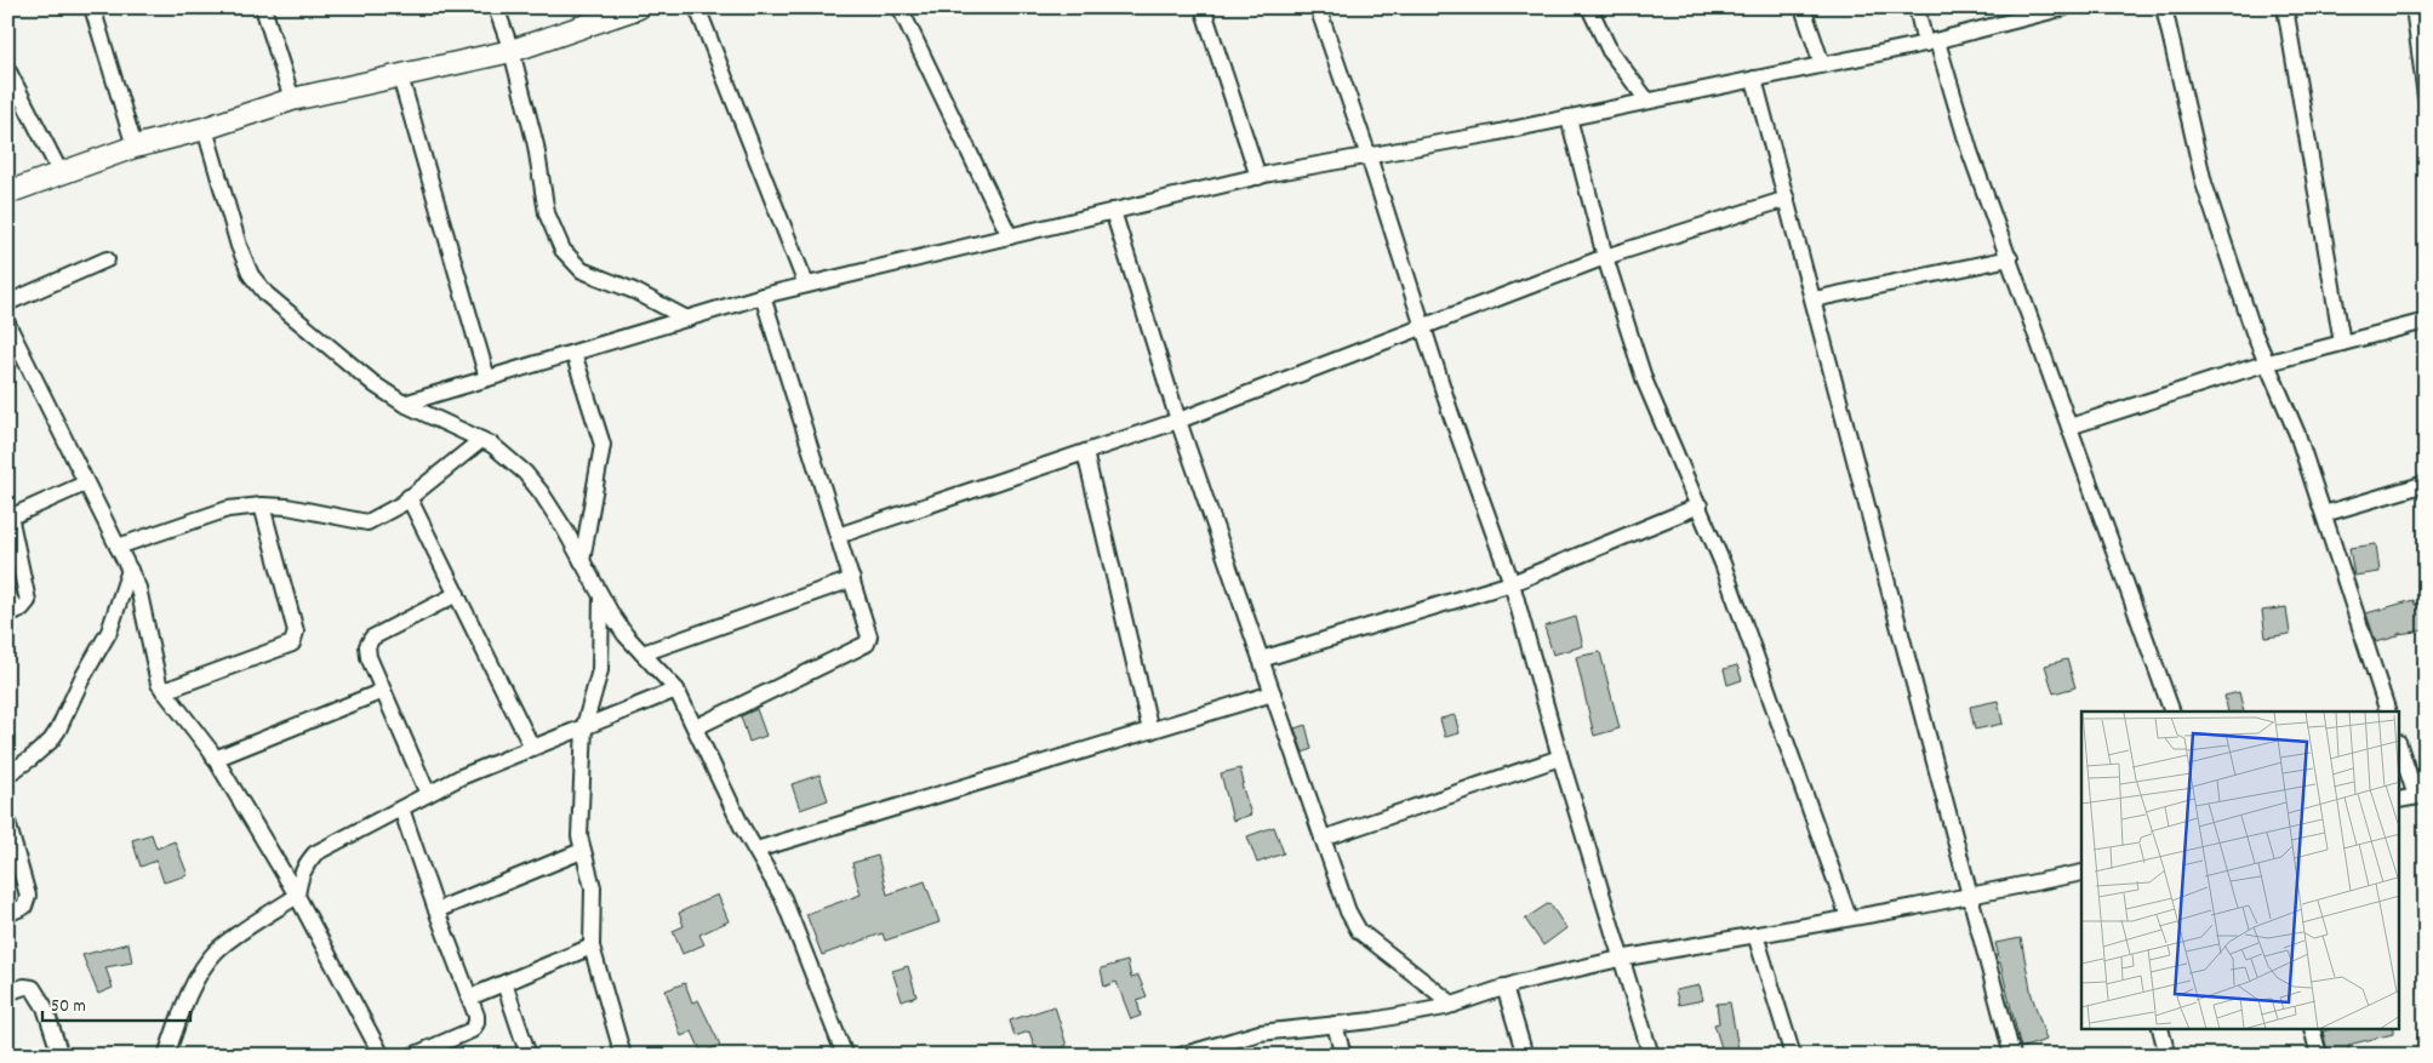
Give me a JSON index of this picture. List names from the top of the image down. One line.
{"scale_bar":"50 m"}
